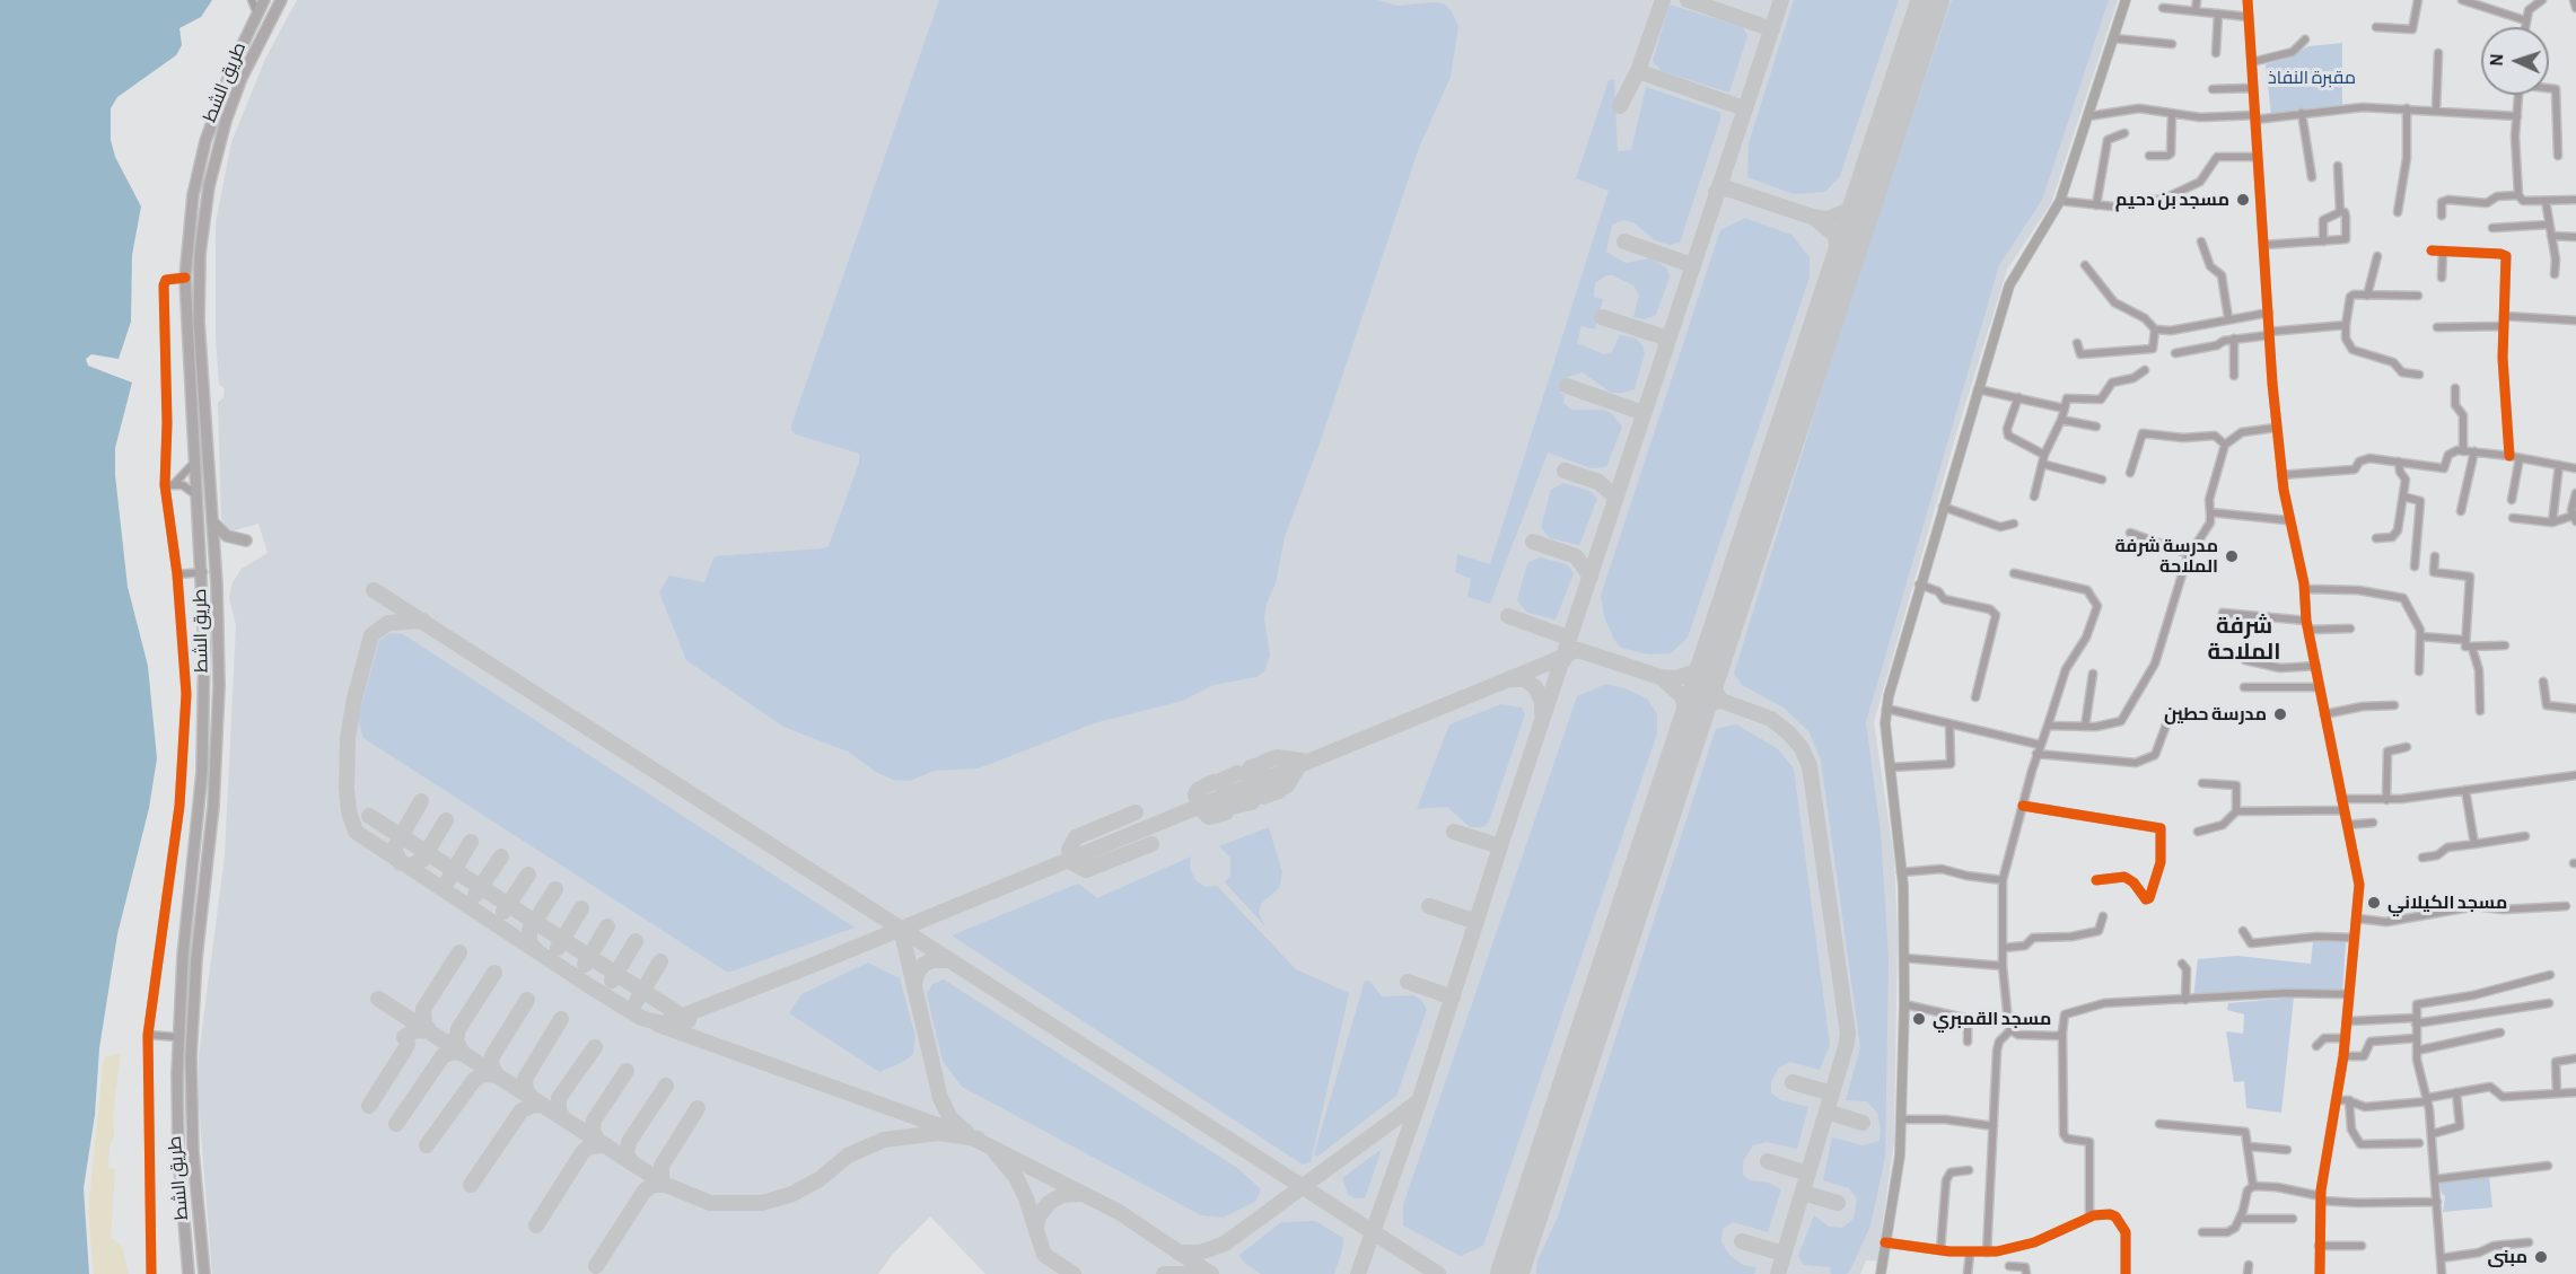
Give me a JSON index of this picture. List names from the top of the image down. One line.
{"streets":{"highway":["طريق الشط"]},"districts":["شرفة الملاحة"],"parks":["مقبرة النفاذ"],"places":["مسجد بن دحيم","مدرسة شرفة الملاحة","مدرسة حطين","مسجد الكيلاني","مسجد القمبري","مبنى"],"north":"left"}
